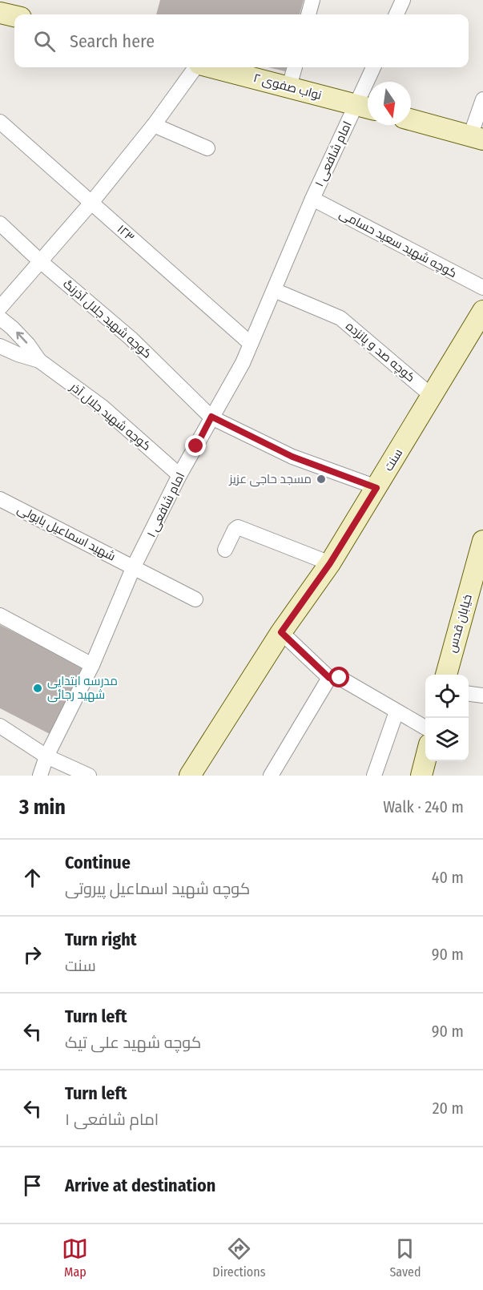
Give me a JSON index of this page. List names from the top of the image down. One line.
{"streets":{"street":["نواب صفوی ۲","امام شافعی ۱","۱۲۳","کوچه شهید سعید حسامی","کوچه شهید جلال آذرنگ","کوچه صد و پانزده","کوچه شهید جلال آذر","سنت","شهید اسماعیل بابولی","خیابان قدس"]},"crossings":[["نواب صفوی ۲","امام شافعی ۱"],["امام شافعی ۱","۱۲۳"],["امام شافعی ۱","کوچه شهید سعید حسامی"],["امام شافعی ۱","کوچه شهید جلال آذرنگ"],["امام شافعی ۱","کوچه صد و پانزده"],["امام شافعی ۱","کوچه شهید جلال آذر"],["امام شافعی ۱","شهید اسماعیل بابولی"],["کوچه شهید جلال آذرنگ","سنت"],["کوچه صد و پانزده","سنت"]],"places":["مسجد حاجی عزیز","مدرسه ابتدایی شهید رجائی"],"north":"bottom","page":{"search":"Search here","heading":["3 min","Walk · 240 m"],"list":[["Continue","کوچه شهید اسماعیل پیروتی","40 m"],["Turn right","سنت","90 m"],["Turn left","کوچه شهید علی تیک","90 m"],["Turn left","امام شافعی ۱","20 m"],"Arrive at destination"],"nav":["Map","Directions","Saved"]}}
